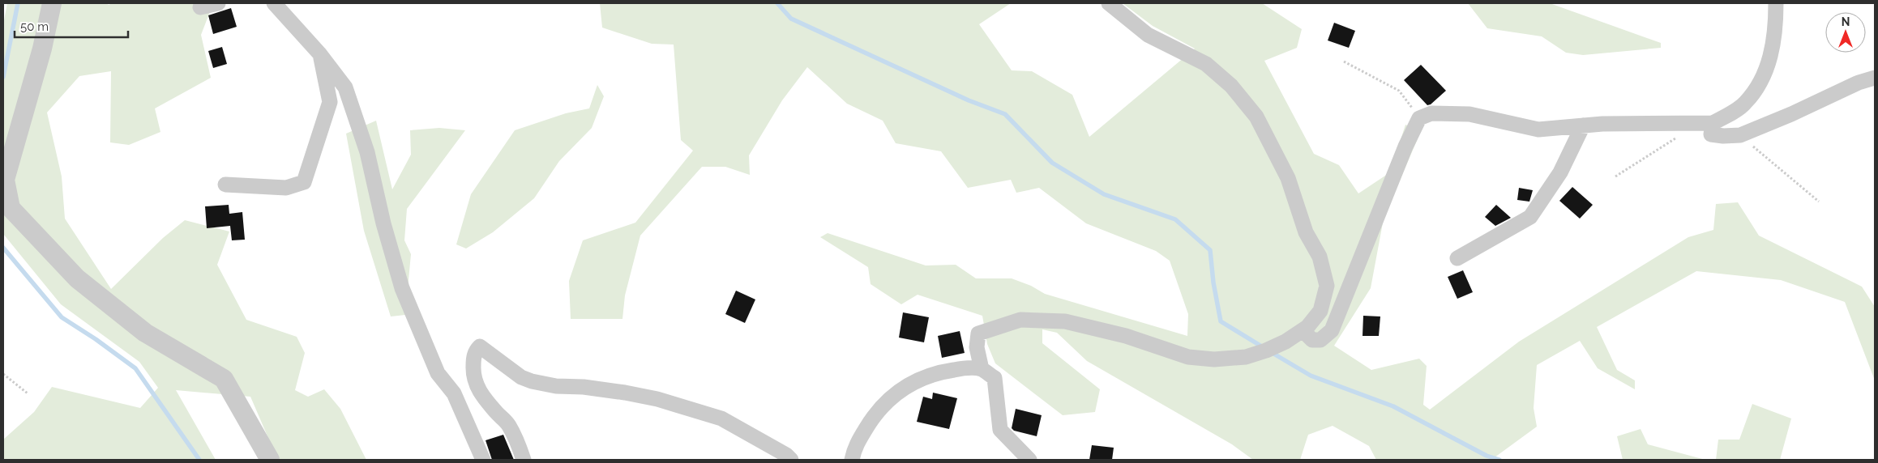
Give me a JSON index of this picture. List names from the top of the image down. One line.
{"scale_bar":"50 m","north":"top"}
